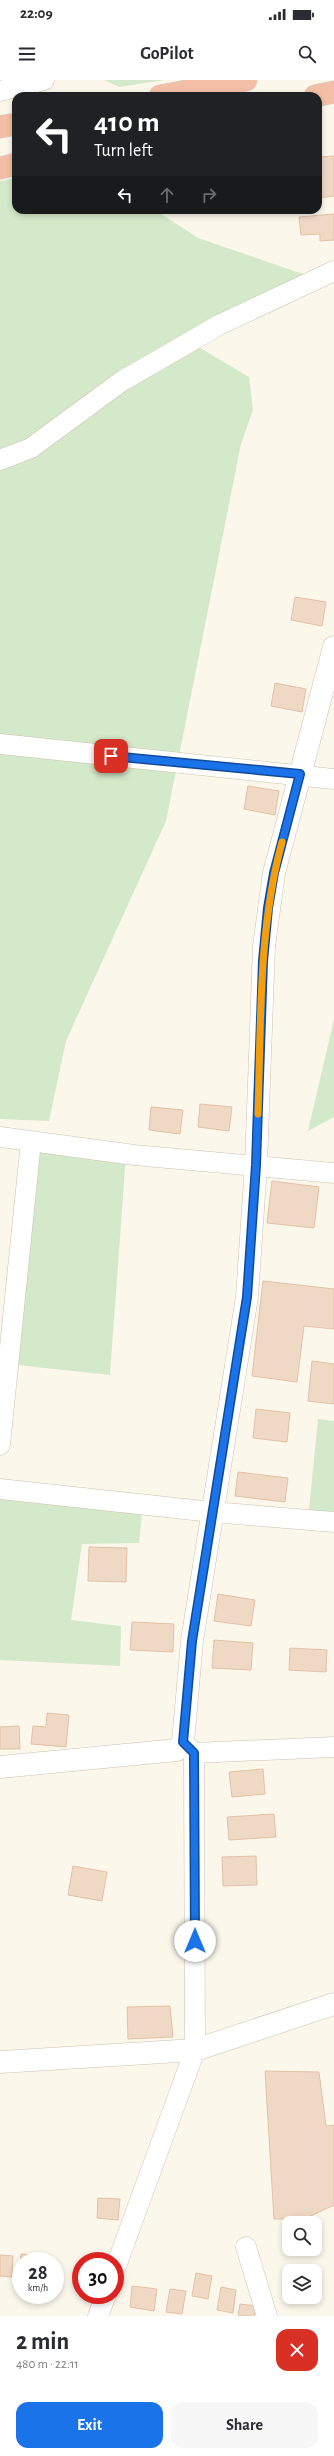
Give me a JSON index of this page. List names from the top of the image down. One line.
{"page":{"status":"22:09","header":"GoPilot","turn":["410 m","Turn left"],"speed":"28 km/h","limit":"30","heading":["2 min","480 m · 22:11"],"buttons":["Exit","Share"]}}
